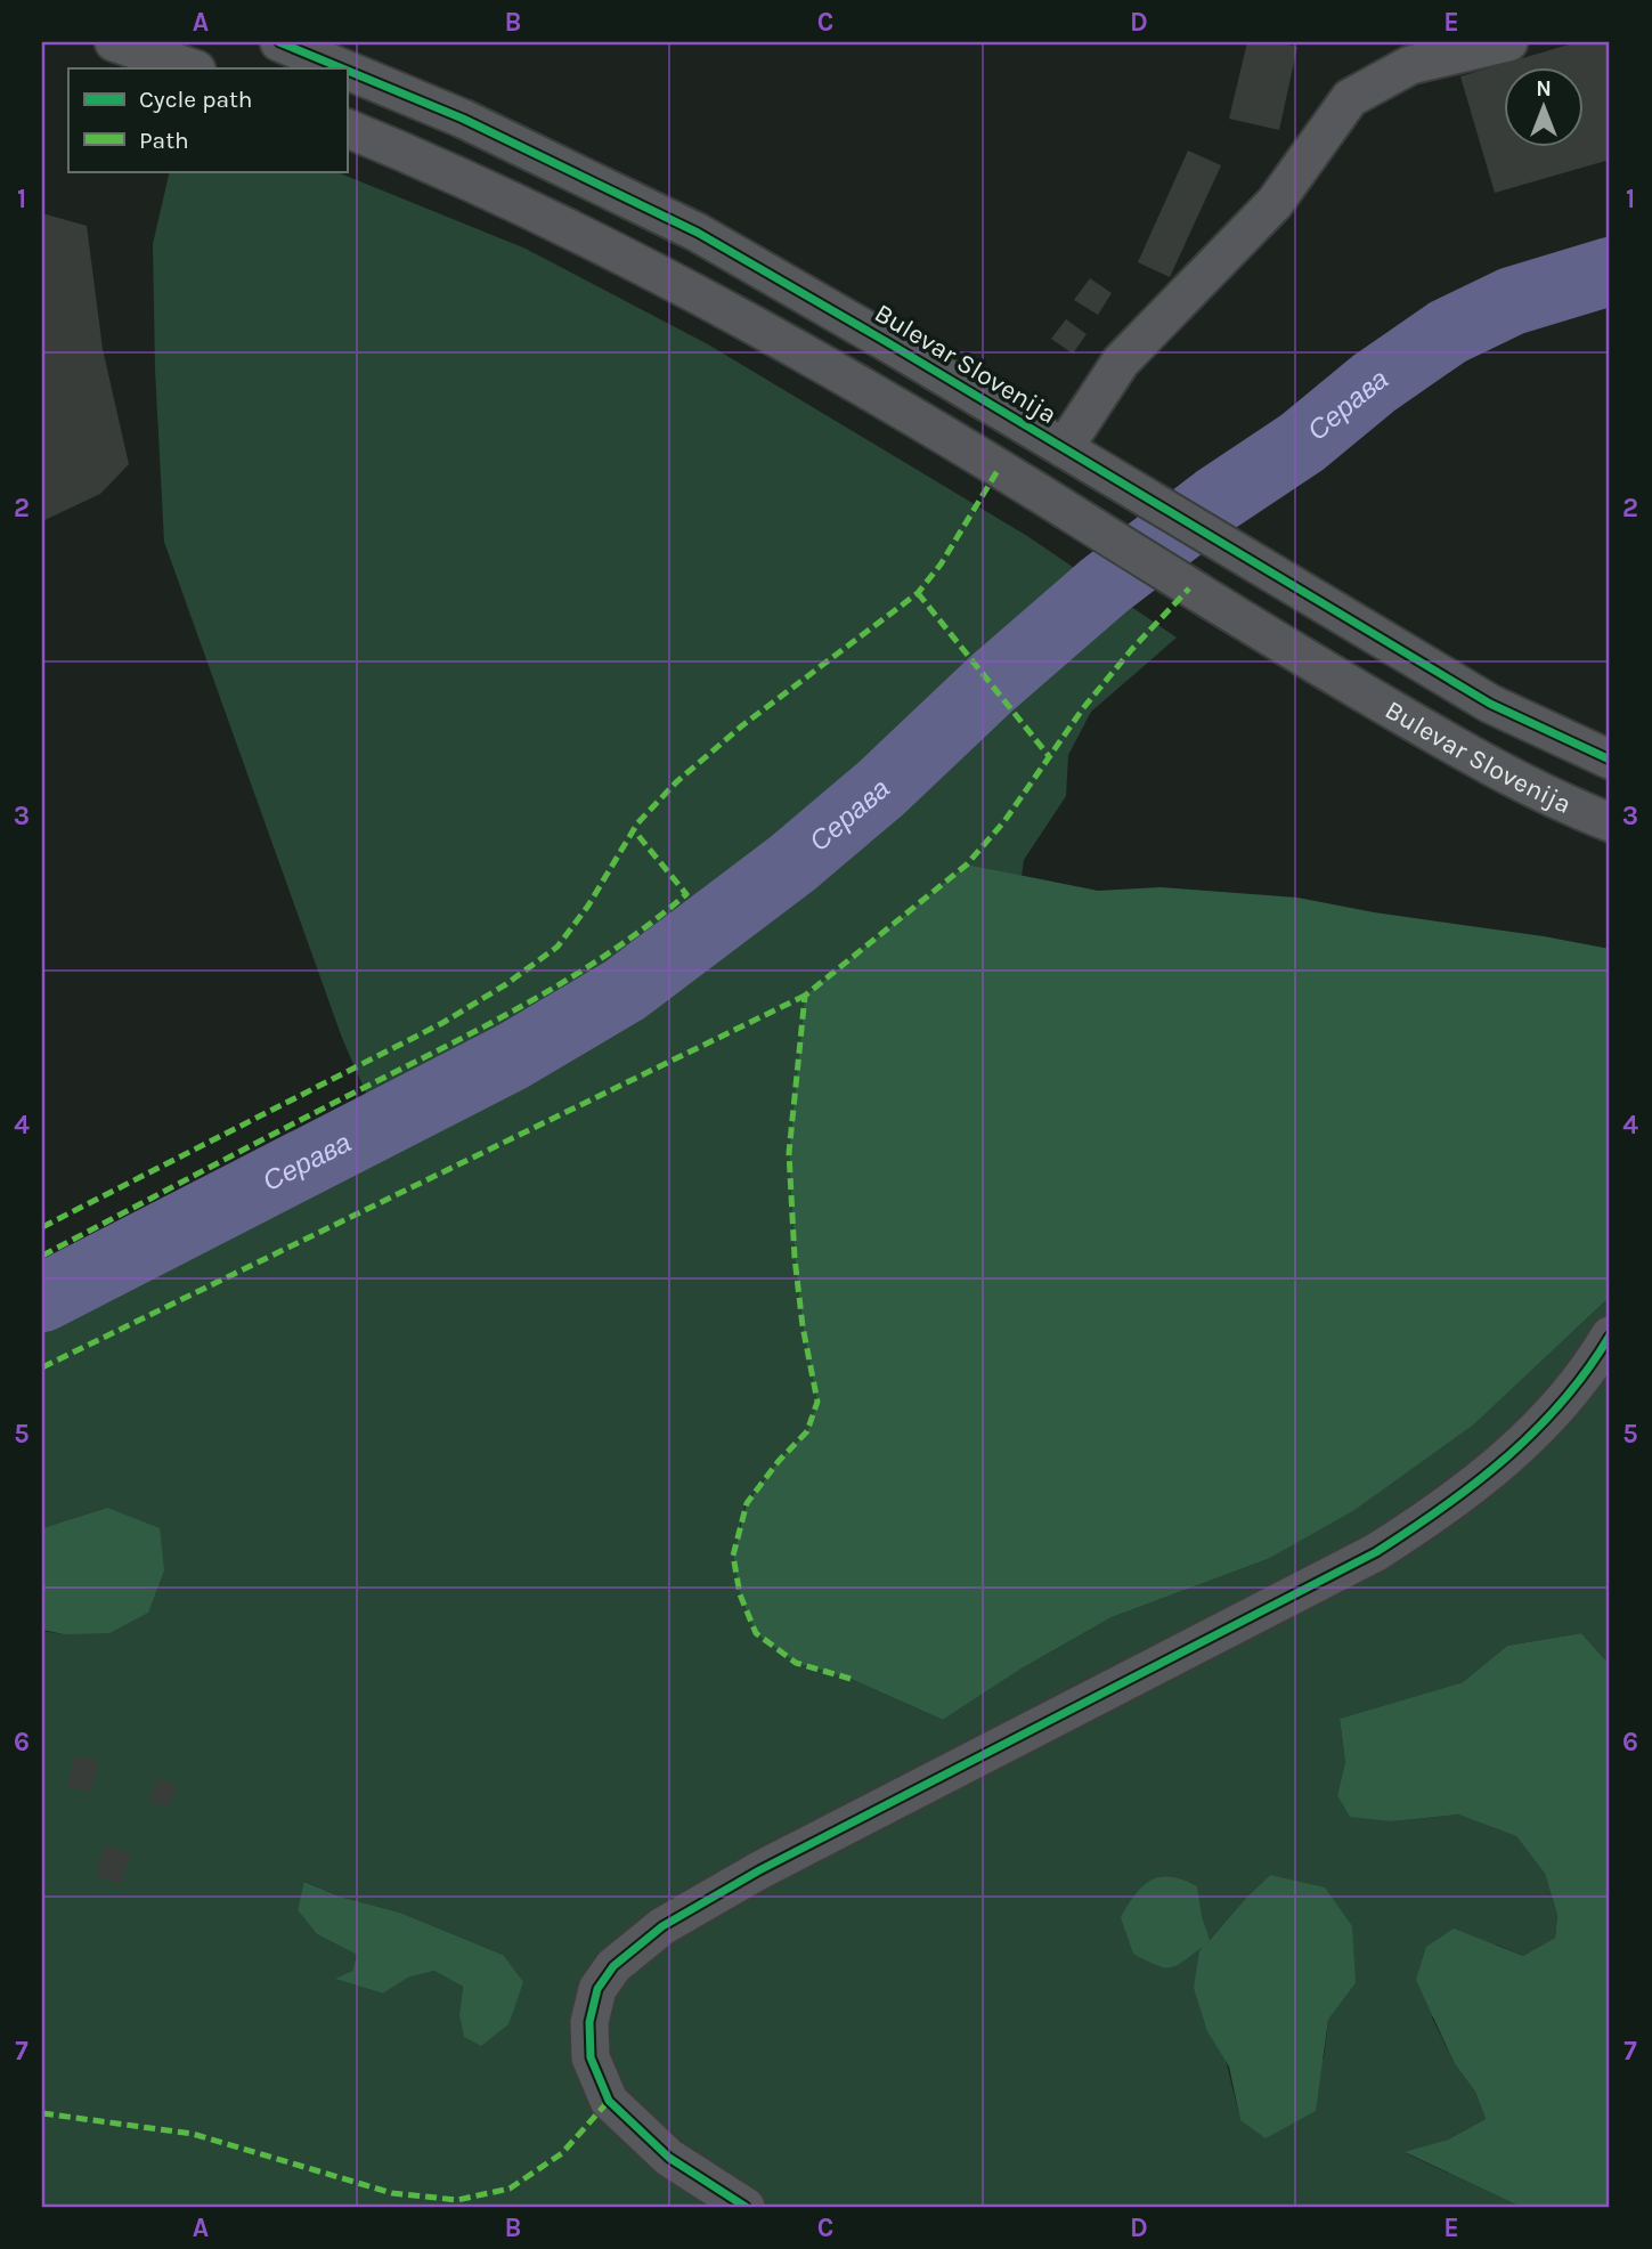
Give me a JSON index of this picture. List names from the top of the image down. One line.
{"streets":{"street":["Bulevar Slovenija"]},"water":["Серава"],"legend":["Cycle path","Path"],"north":"top","grid":{"columns":["A","B","C","D","E"],"rows":["1","2","3","4","5","6","7"]}}
